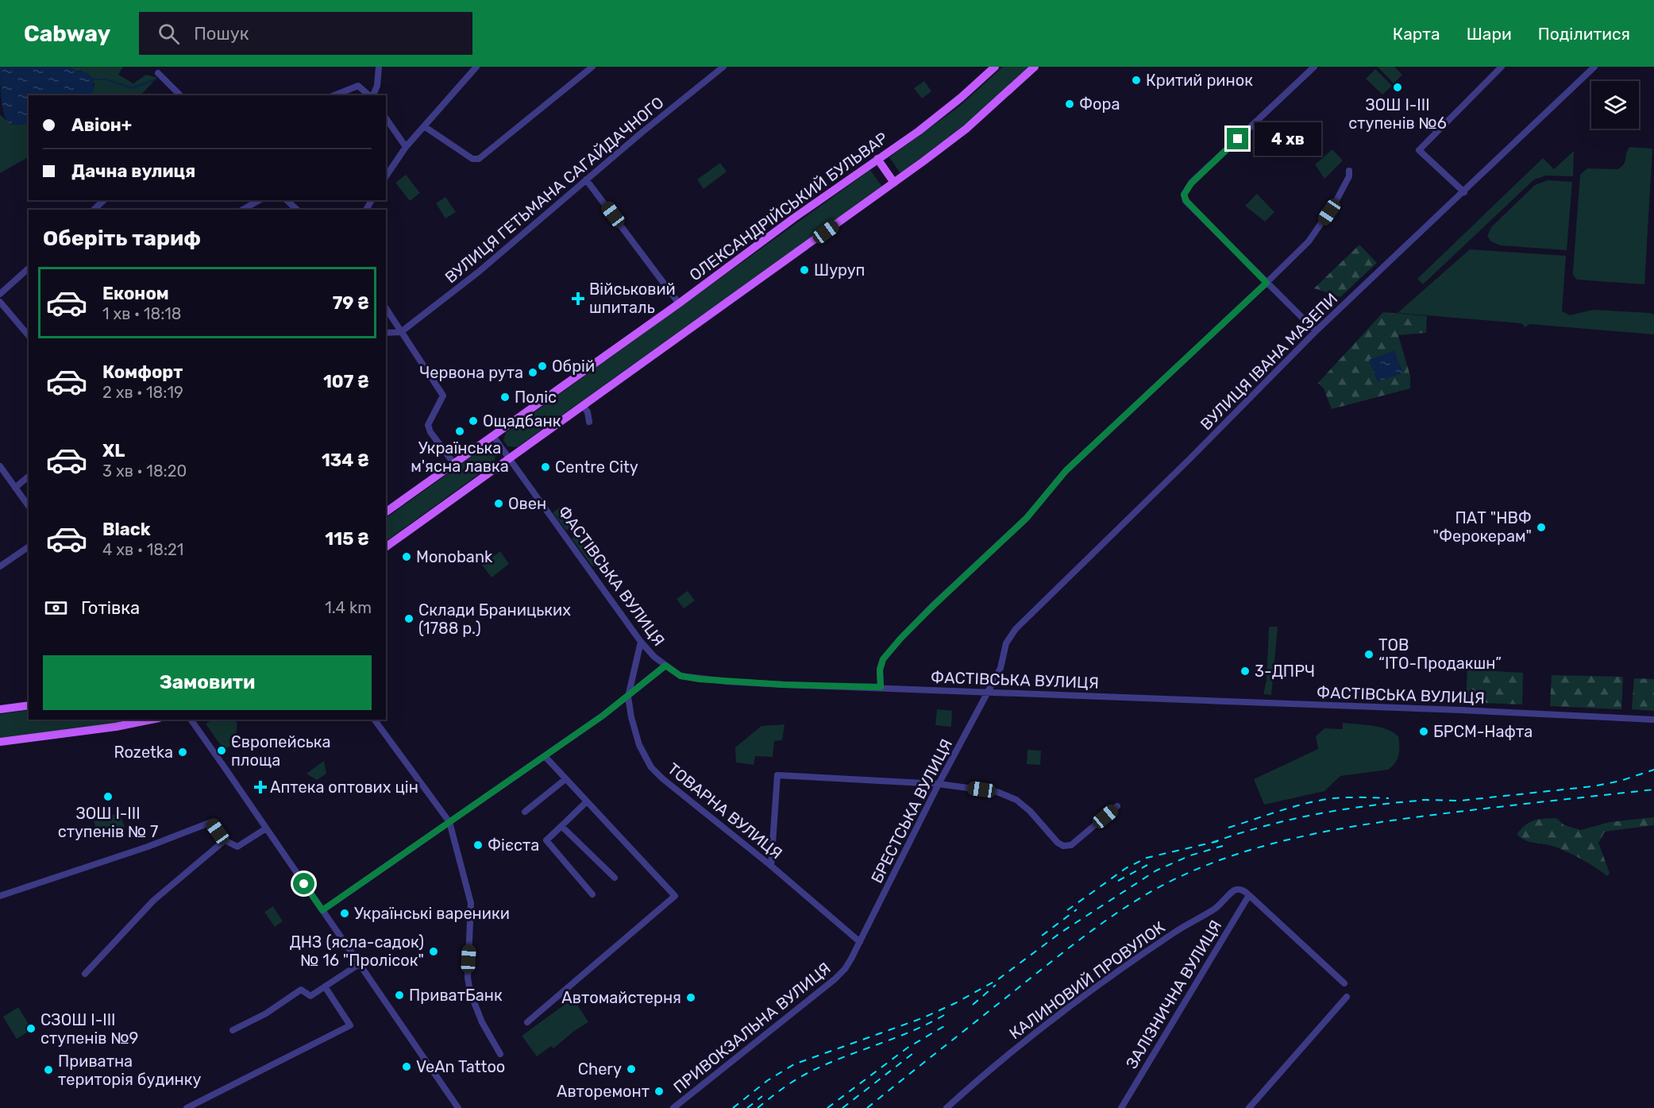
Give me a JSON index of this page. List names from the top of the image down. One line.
{"streets":{"main road":["ОЛЕКСАНДРІЙСЬКИЙ БУЛЬВАР"],"street":["ВУЛИЦЯ ГЕТЬМАНА САГАЙДАЧНОГО","ВУЛИЦЯ ІВАНА МАЗЕПИ","ФАСТІВСЬКА ВУЛИЦЯ","ТОВАРНА ВУЛИЦЯ","БРЕСТСЬКА ВУЛИЦЯ","КАЛИНОВИЙ ПРОВУЛОК","ЗАЛІЗНИЧНА ВУЛИЦЯ","ПРИВОКЗАЛЬНА ВУЛИЦЯ"]},"crossings":[["ОЛЕКСАНДРІЙСЬКИЙ БУЛЬВАР","ФАСТІВСЬКА ВУЛИЦЯ"],["ВУЛИЦЯ ІВАНА МАЗЕПИ","ФАСТІВСЬКА ВУЛИЦЯ"],["ВУЛИЦЯ ІВАНА МАЗЕПИ","БРЕСТСЬКА ВУЛИЦЯ"],["ФАСТІВСЬКА ВУЛИЦЯ","ТОВАРНА ВУЛИЦЯ"],["ФАСТІВСЬКА ВУЛИЦЯ","БРЕСТСЬКА ВУЛИЦЯ"],["ТОВАРНА ВУЛИЦЯ","БРЕСТСЬКА ВУЛИЦЯ"],["ТОВАРНА ВУЛИЦЯ","ПРИВОКЗАЛЬНА ВУЛИЦЯ"],["БРЕСТСЬКА ВУЛИЦЯ","ПРИВОКЗАЛЬНА ВУЛИЦЯ"],["КАЛИНОВИЙ ПРОВУЛОК","ЗАЛІЗНИЧНА ВУЛИЦЯ"]],"places":{"other":["Критий ринок","ЗОШ І-ІІІ ступенів №6","Фора","Шуруп","Обрій","Червона рута","Поліс","Ощадбанк","Українська м'ясна лавка","Centre City","Овен","ПАТ \"НВФ \"Ферокерам\"","Monobank","Склади Браницьких (1788 р.)","ТОВ “ІТО-Продакшн”","3-ДПРЧ","БРСМ-Нафта","Європейська площа","Rozetka","ЗОШ І-ІІІ ступенів № 7","Фієста","Українські вареники","ДНЗ (ясла-садок) № 16 \"Пролісок\"","ПриватБанк","Автомайстерня","СЗОШ І-ІІІ ступенів №9","VeAn Tattoo","Chery","Приватна територія будинку","Авторемонт"],"health":["Військовий шпиталь","Аптека оптових цін"]},"page":{"header":"Cabway","search":"Пошук","nav":["Карта","Шари","Поділитися"],"banner":["Авіон+","Дачна вулиця"],"bubble":"4 хв","heading":"Оберіть тариф","list":[{"name":"Економ","note":"1 хв · 18:18","value":"79 ₴"},{"name":"Комфорт","note":"2 хв · 18:19","value":"107 ₴"},{"name":"XL","note":"3 хв · 18:20","value":"134 ₴"},{"name":"Black","note":"4 хв · 18:21","value":"115 ₴"}],"pay":["Готівка","1.4 km"],"buttons":"Замовити"}}
